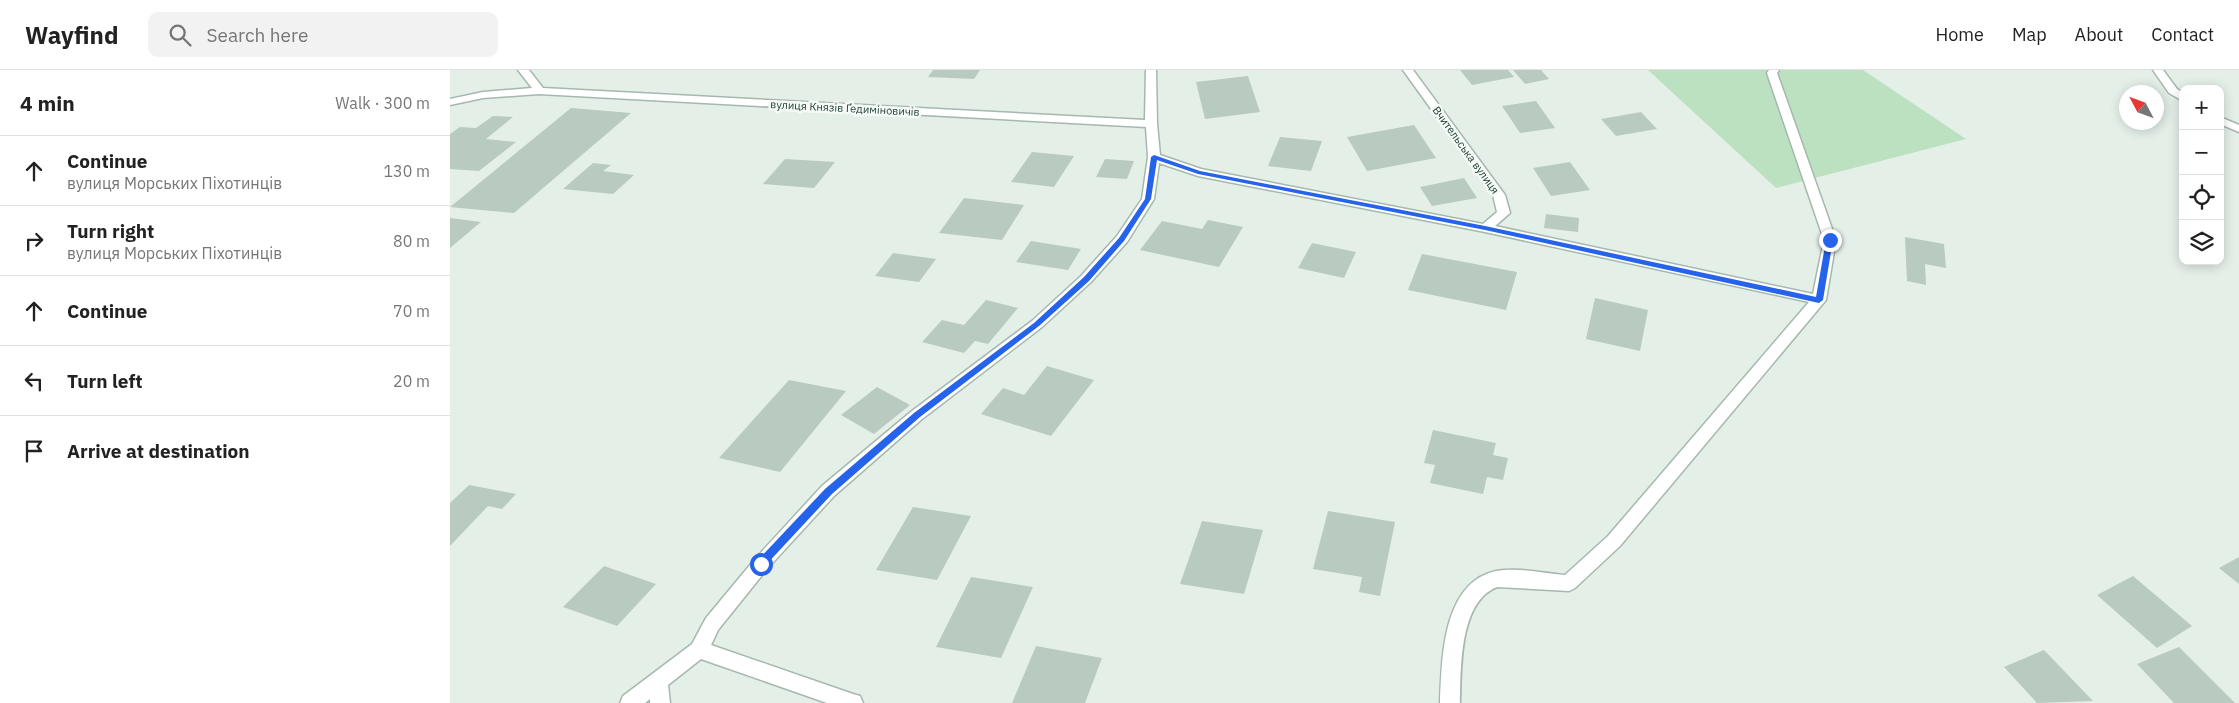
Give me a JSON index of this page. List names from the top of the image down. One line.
{"streets":{"street":["вулиця Князів Ґедиміновичів","Вчительська вулиця"]},"north":"top left","page":{"header":"Wayfind","search":"Search here","nav":["Home","Map","About","Contact"],"heading":["4 min","Walk · 300 m"],"map_buttons":["+","−"],"list":[["Continue","вулиця Морських Піхотинців","130 m"],["Turn right","вулиця Морських Піхотинців","80 m"],["Continue","70 m"],["Turn left","20 m"],"Arrive at destination"]}}
